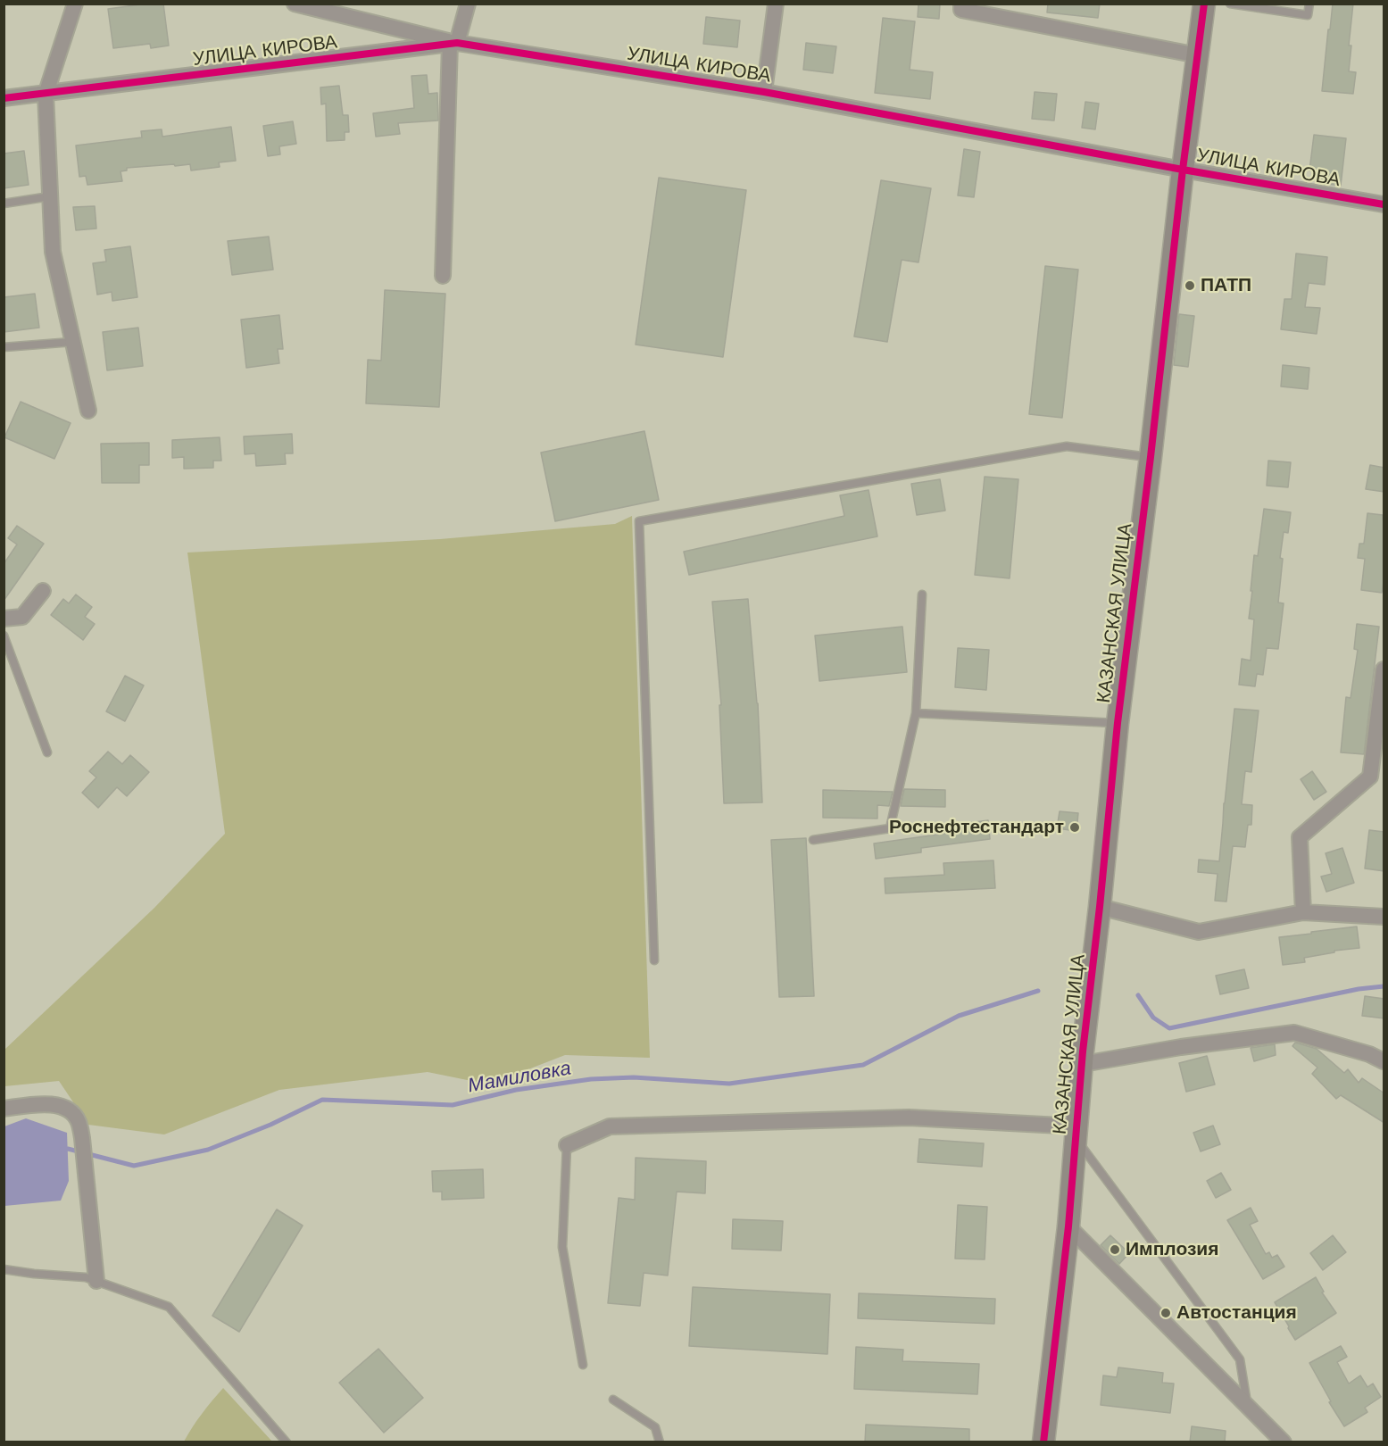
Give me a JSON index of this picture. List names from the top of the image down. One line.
{"streets":{"street":["УЛИЦА КИРОВА","КАЗАНСКАЯ УЛИЦА"]},"crossings":[["УЛИЦА КИРОВА","КАЗАНСКАЯ УЛИЦА"]],"water":["Мамиловка"],"places":["ПАТП","Роснефтестандарт","Имплозия","Автостанция"]}
